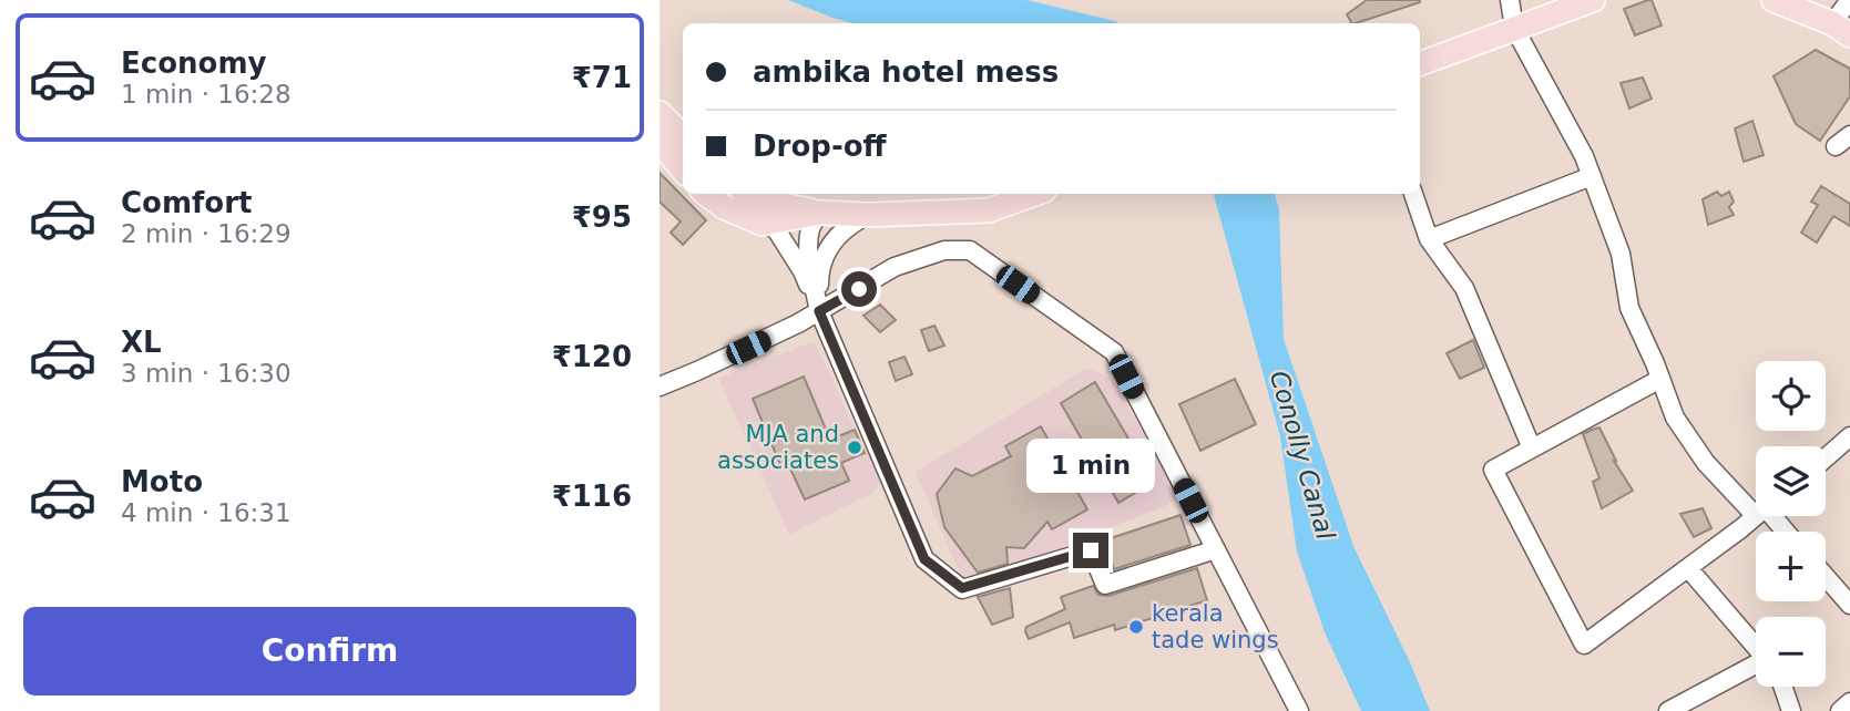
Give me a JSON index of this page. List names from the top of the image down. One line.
{"water":["Conolly Canal"],"places":["MJA and associates","kerala tade wings"],"page":{"list":[{"name":"Economy","note":"1 min · 16:28","value":"₹71"},{"name":"Comfort","note":"2 min · 16:29","value":"₹95"},{"name":"XL","note":"3 min · 16:30","value":"₹120"},{"name":"Moto","note":"4 min · 16:31","value":"₹116"}],"banner":["ambika hotel mess","Drop-off"],"map_buttons":["+","−"],"bubble":"1 min","buttons":"Confirm"}}
